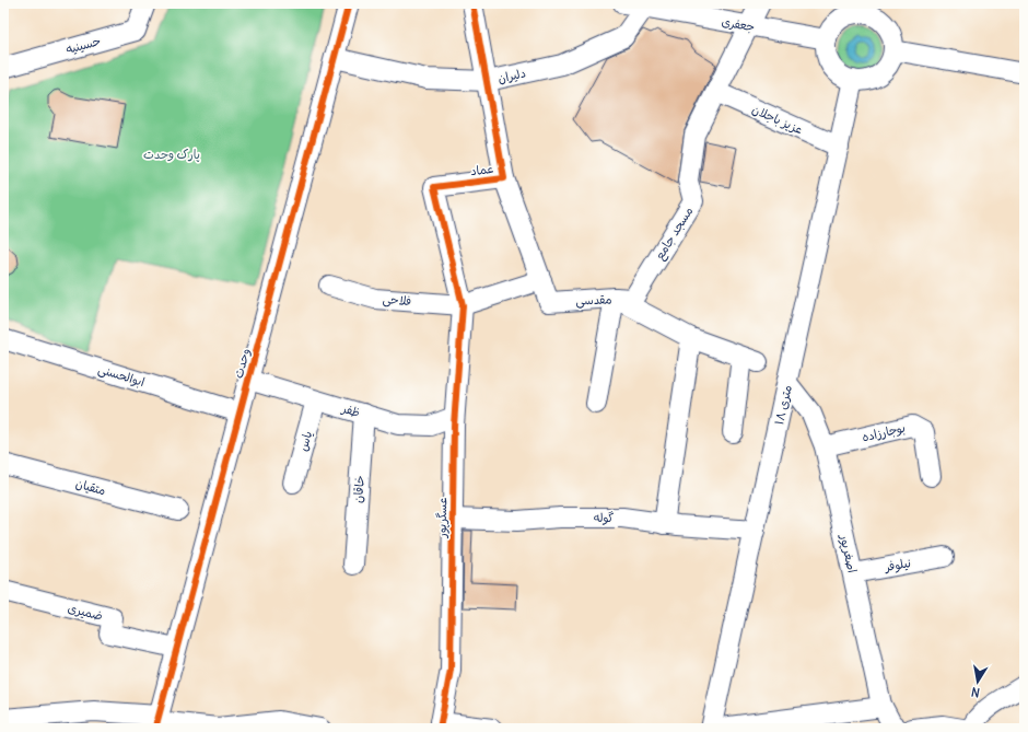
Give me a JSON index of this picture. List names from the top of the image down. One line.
{"streets":{"street":["جعفری","حسینیه","دلیران","عزیز باجلان","عماد","مسجد جامع","فلاحی","مقدسی","وحدت","ابوالحسنی","۱۸ متری","ظفر","بوجارزاده","یاس","متقیان","خاقان","عسگرپور","گوله","اصغرپور","نیلوفر","ضمیری"]},"crossings":[["جعفری","دلیران"],["جعفری","مسجد جامع"],["جعفری","۱۸ متری"],["دلیران","عماد"],["دلیران","وحدت"],["عزیز باجلان","مسجد جامع"],["عزیز باجلان","۱۸ متری"],["عماد","فلاحی"],["عماد","مقدسی"],["عماد","عسگرپور"],["مسجد جامع","مقدسی"],["فلاحی","مقدسی"],["فلاحی","عسگرپور"],["وحدت","ابوالحسنی"],["وحدت","ظفر"],["وحدت","ضمیری"],["۱۸ متری","گوله"],["۱۸ متری","اصغرپور"],["ظفر","یاس"],["ظفر","خاقان"],["ظفر","عسگرپور"],["بوجارزاده","اصغرپور"],["عسگرپور","گوله"],["اصغرپور","نیلوفر"]],"parks":["پارک وحدت"],"north":"bottom"}
